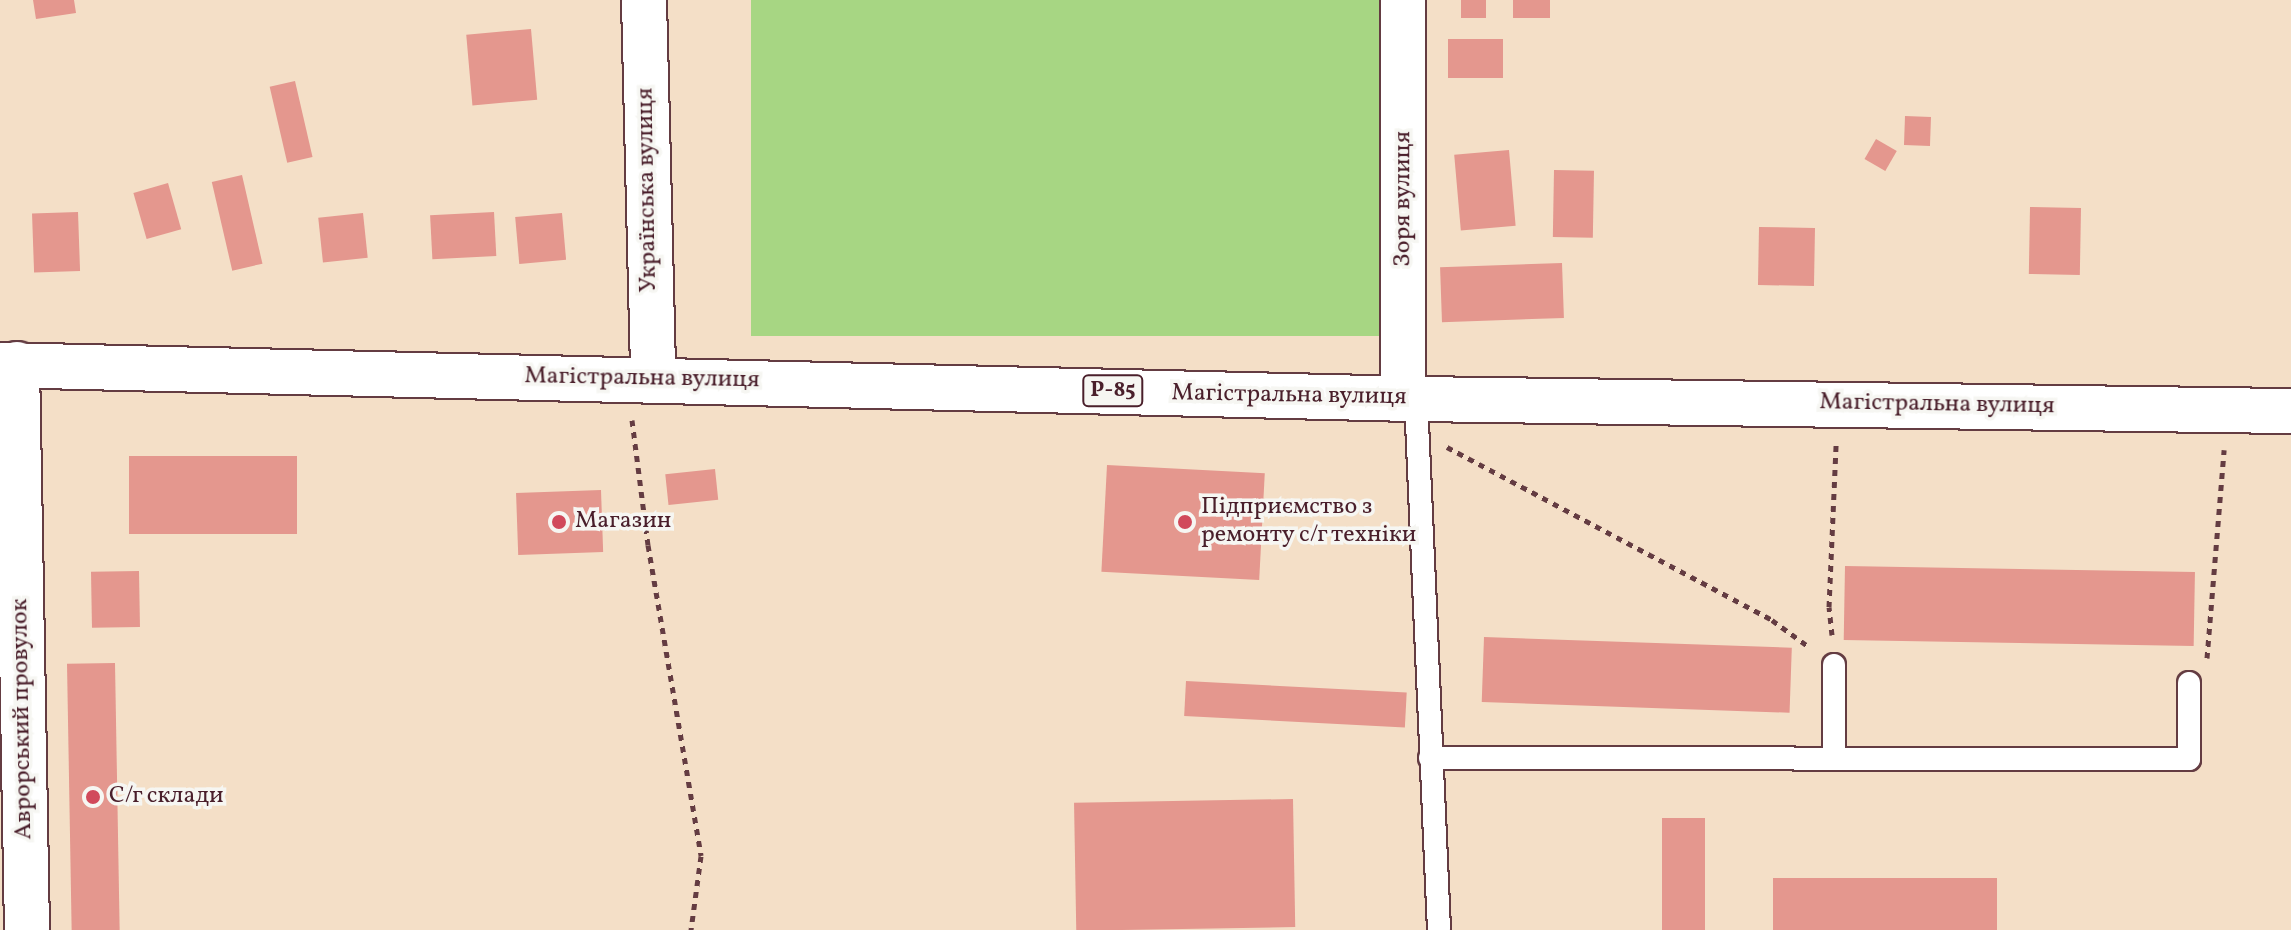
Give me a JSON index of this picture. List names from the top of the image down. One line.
{"streets":{"main road":["Українська вулиця","Зоря вулиця","Магістральна вулиця","Р-85","Аврорський провулок"]},"crossings":[["Українська вулиця","Магістральна вулиця"],["Зоря вулиця","Магістральна вулиця"],["Магістральна вулиця","Аврорський провулок"]],"places":["Магазин","Підприємство з ремонту с/г техніки","С/г склади"]}
